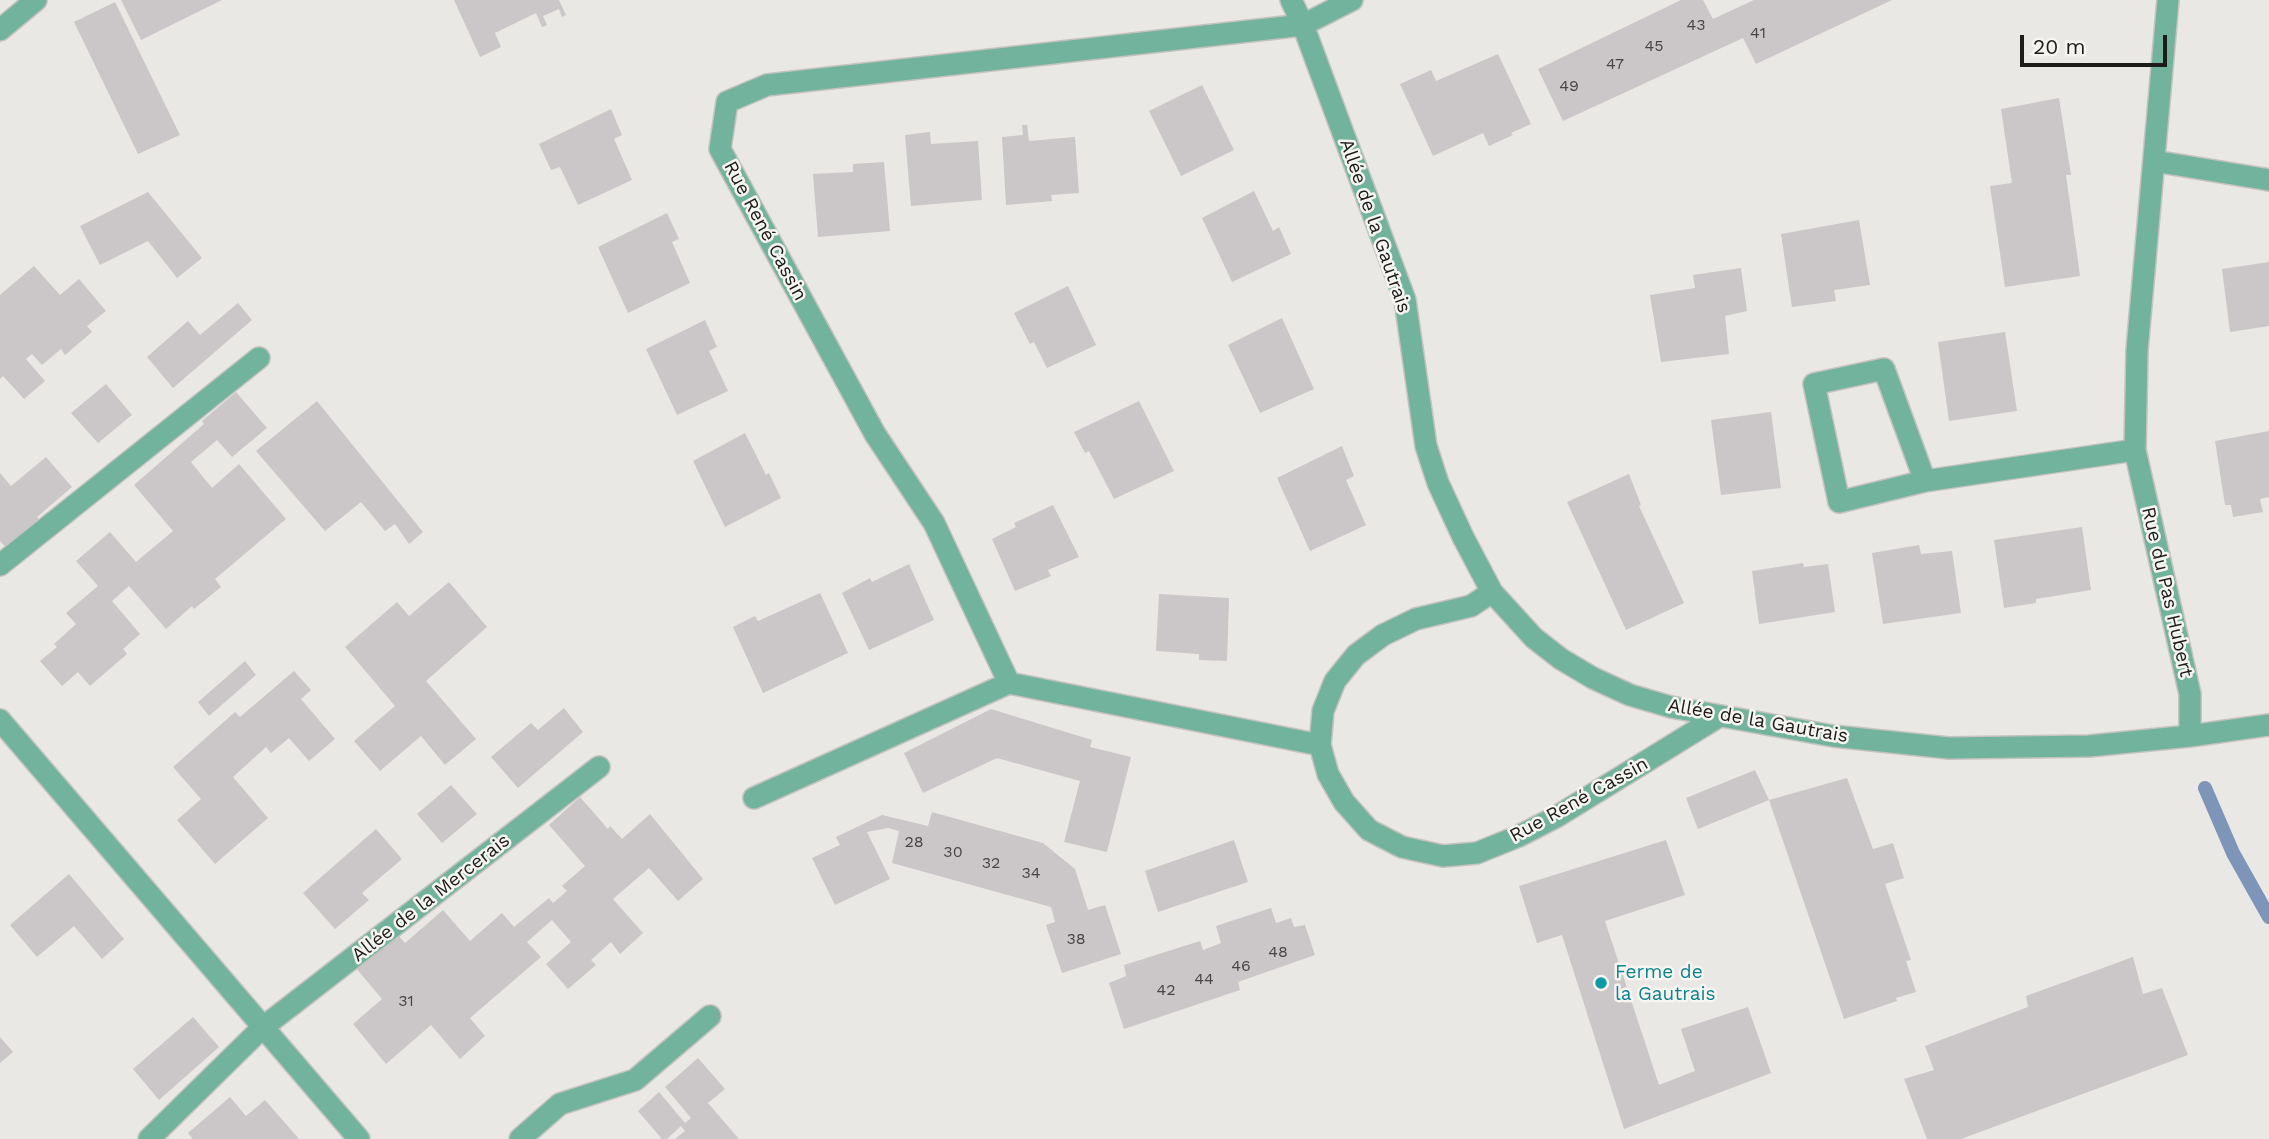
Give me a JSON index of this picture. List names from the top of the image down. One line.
{"streets":{"street":["Allée de la Gautrais","Rue René Cassin","Rue du Pas Hubert","Allée de la Mercerais"]},"crossings":[["Allée de la Gautrais","Rue René Cassin"],["Allée de la Gautrais","Rue du Pas Hubert"]],"places":["Ferme de la Gautrais"],"house_numbers":["43","41","45","47","49","28","30","32","34","38","48","46","44","42","31"],"scale_bar":"20 m"}
